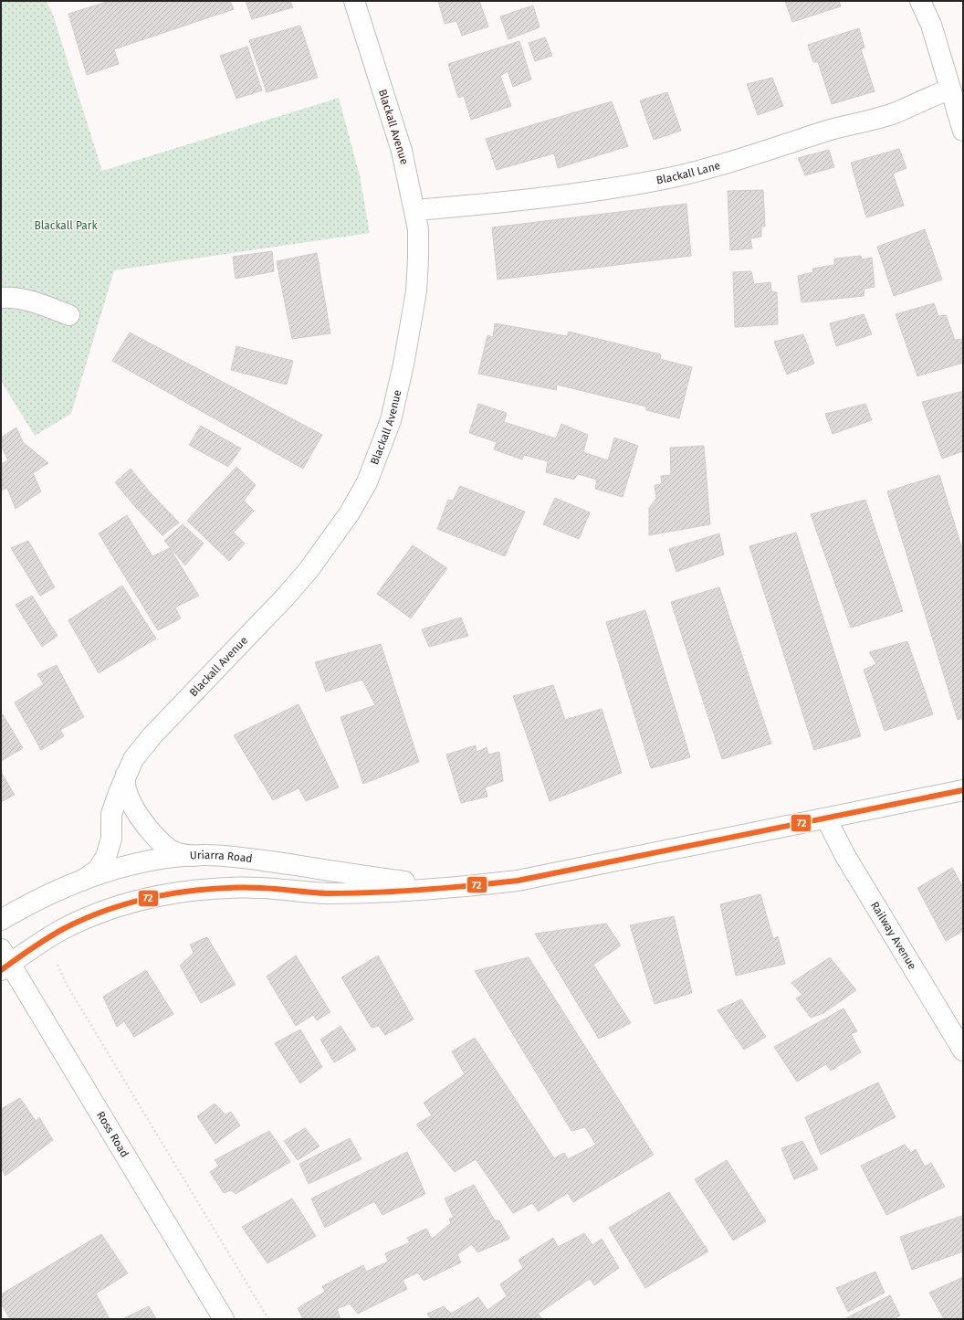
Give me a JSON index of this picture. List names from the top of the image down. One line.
{"streets":{"street":["Blackall Avenue","Blackall Lane","Uriarra Road","Railway Avenue","Ross Road"]},"crossings":[["Blackall Avenue","Blackall Lane"],["Blackall Avenue","Uriarra Road"],["Uriarra Road","Railway Avenue"],["Uriarra Road","Ross Road"]],"parks":["Blackall Park"],"lines":["transit line 72"]}
